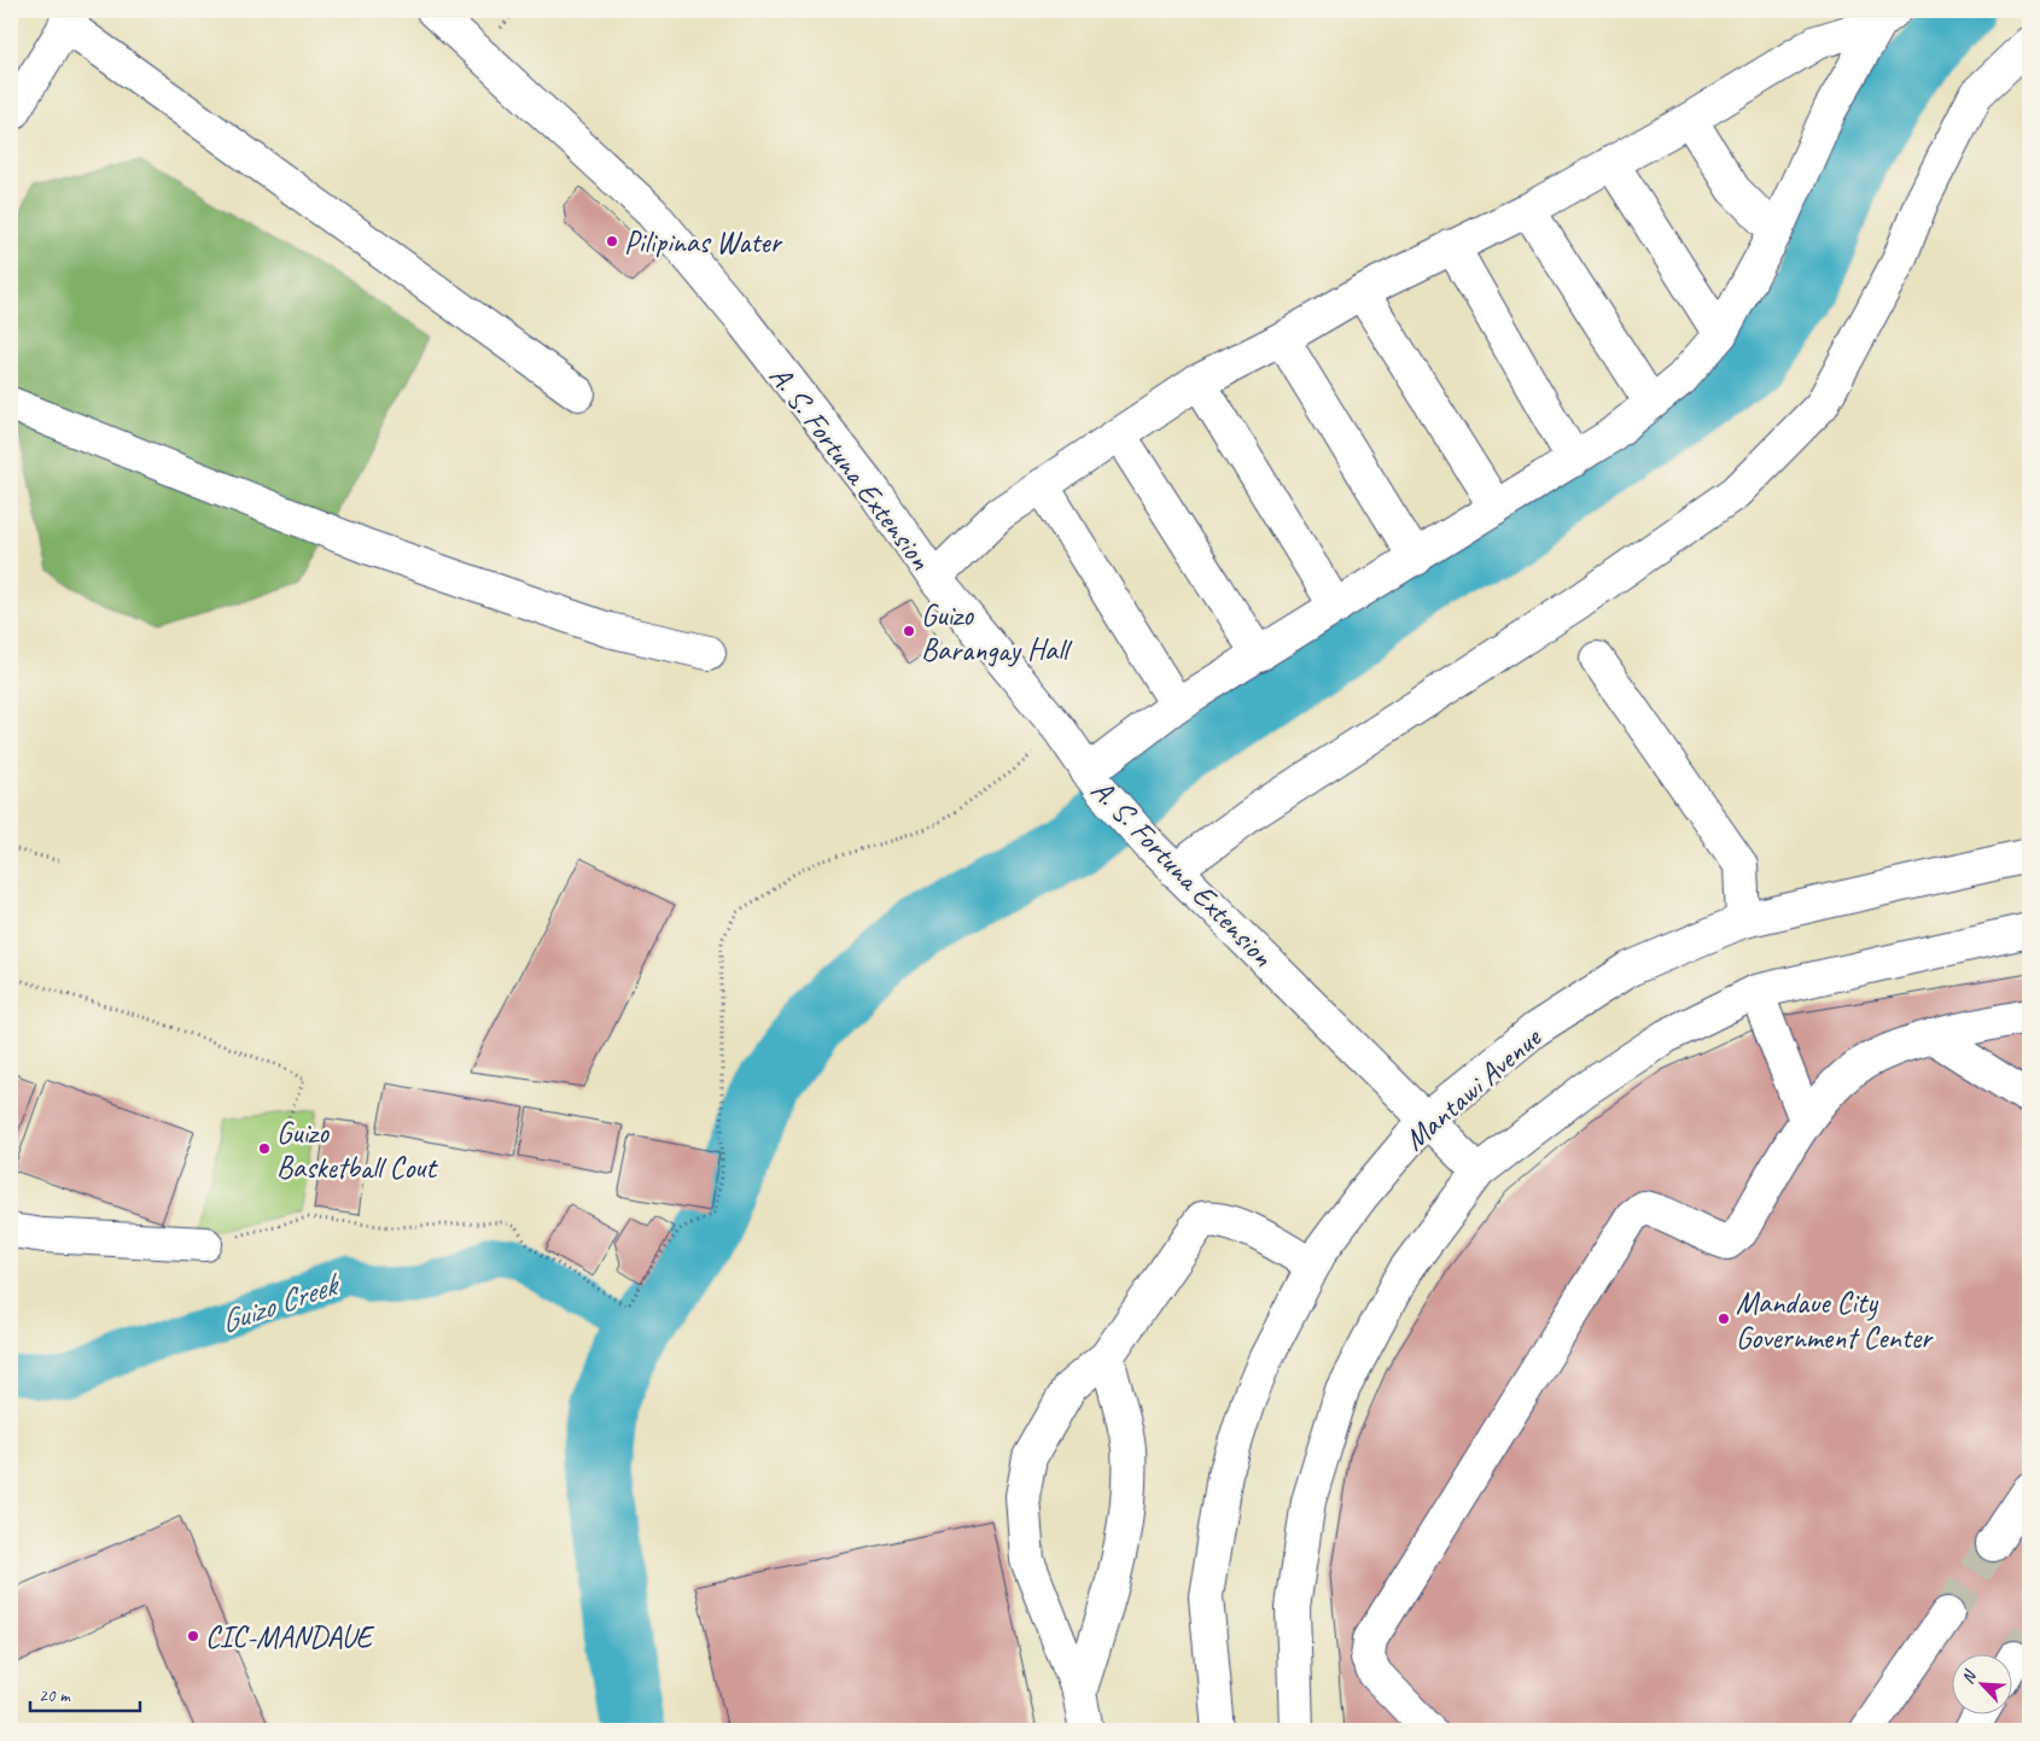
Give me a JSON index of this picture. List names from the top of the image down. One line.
{"streets":{"street":["A. S. Fortuna Extension","Mantawi Avenue"]},"crossings":[["A. S. Fortuna Extension","Mantawi Avenue"]],"water":["Guizo Creek"],"places":["Pilipinas Water","Guizo Barangay Hall","Guizo Basketball Cout","Mandaue City Government Center","CIC-MANDAUE"],"scale_bar":"20 m","north":"top left"}
